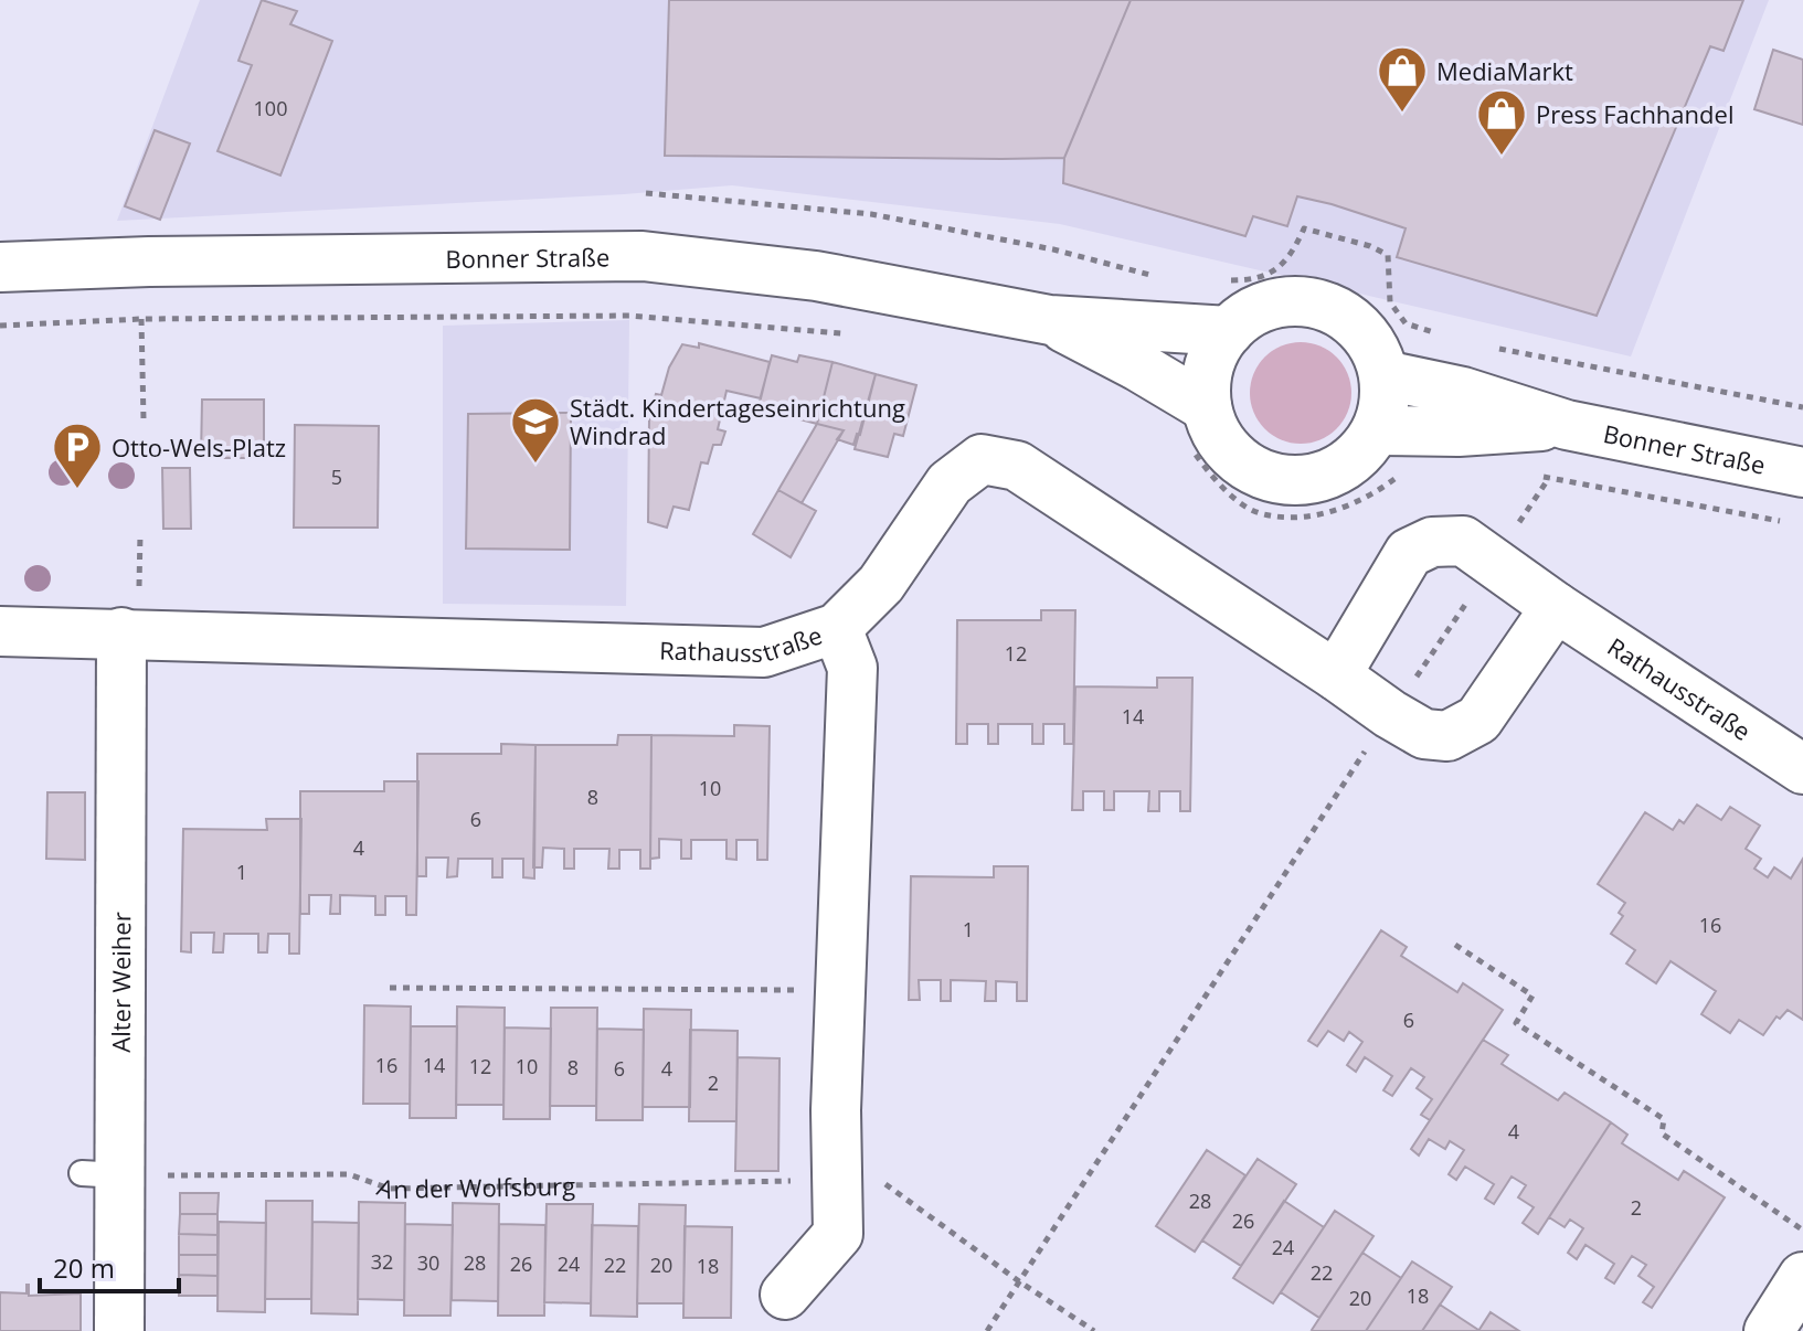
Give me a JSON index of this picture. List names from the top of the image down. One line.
{"streets":{"street":["Bonner Straße","Rathausstraße","Alter Weiher"],"path":["An der Wolfsburg"]},"crossings":[["Rathausstraße","Alter Weiher"],["Alter Weiher","An der Wolfsburg"]],"places":{"shop":["MediaMarkt","Press Fachhandel"],"school or university":["Städt. Kindertageseinrichtung Windrad"],"parking":["Otto-Wels-Platz"]},"house_numbers":["100","5","12","14","10","8","6","4","1","16","1","6","16","14","12","10","8","6","4","2","4","28","2","26","24","32","30","28","26","24","22","20","18","22","18","20"],"scale_bar":"20 m"}
